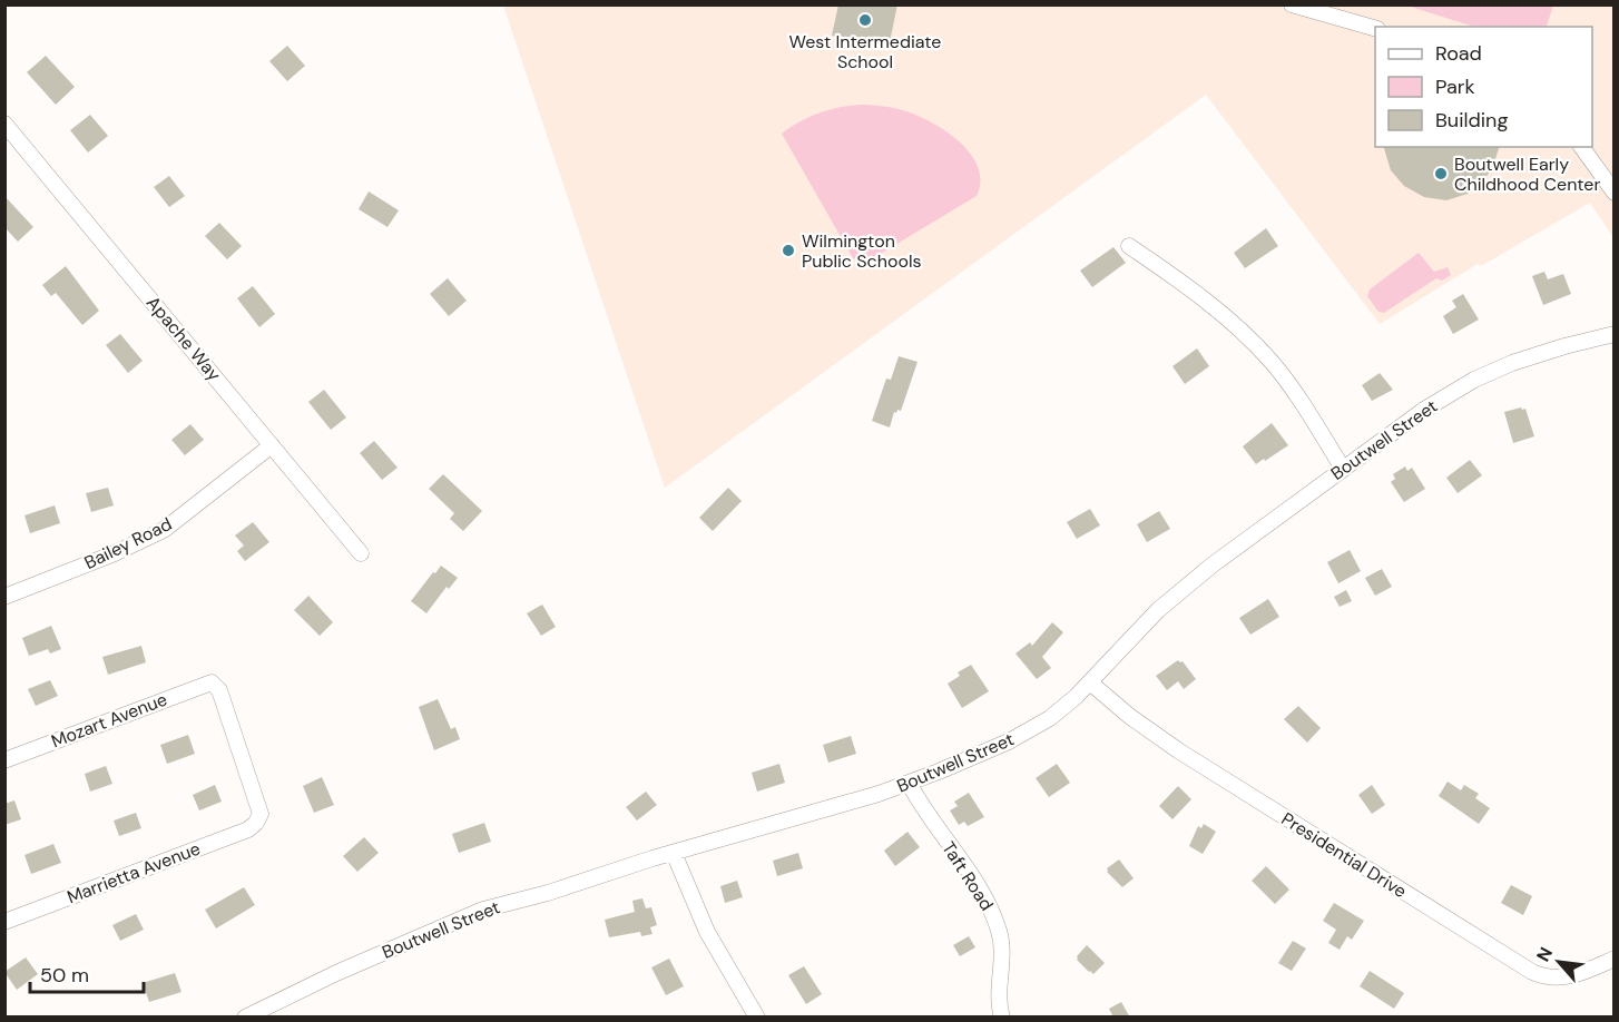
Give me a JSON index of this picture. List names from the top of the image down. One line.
{"streets":{"street":["Apache Way","Boutwell Street","Bailey Road","Mozart Avenue","Presidential Drive","Marrietta Avenue","Taft Road"]},"crossings":[["Apache Way","Bailey Road"],["Boutwell Street","Presidential Drive"],["Boutwell Street","Taft Road"],["Mozart Avenue","Marrietta Avenue"]],"places":["West Intermediate School","Boutwell Early Childhood Center","Wilmington Public Schools"],"legend":["Road","Park","Building"],"scale_bar":"50 m","north":"top left"}
